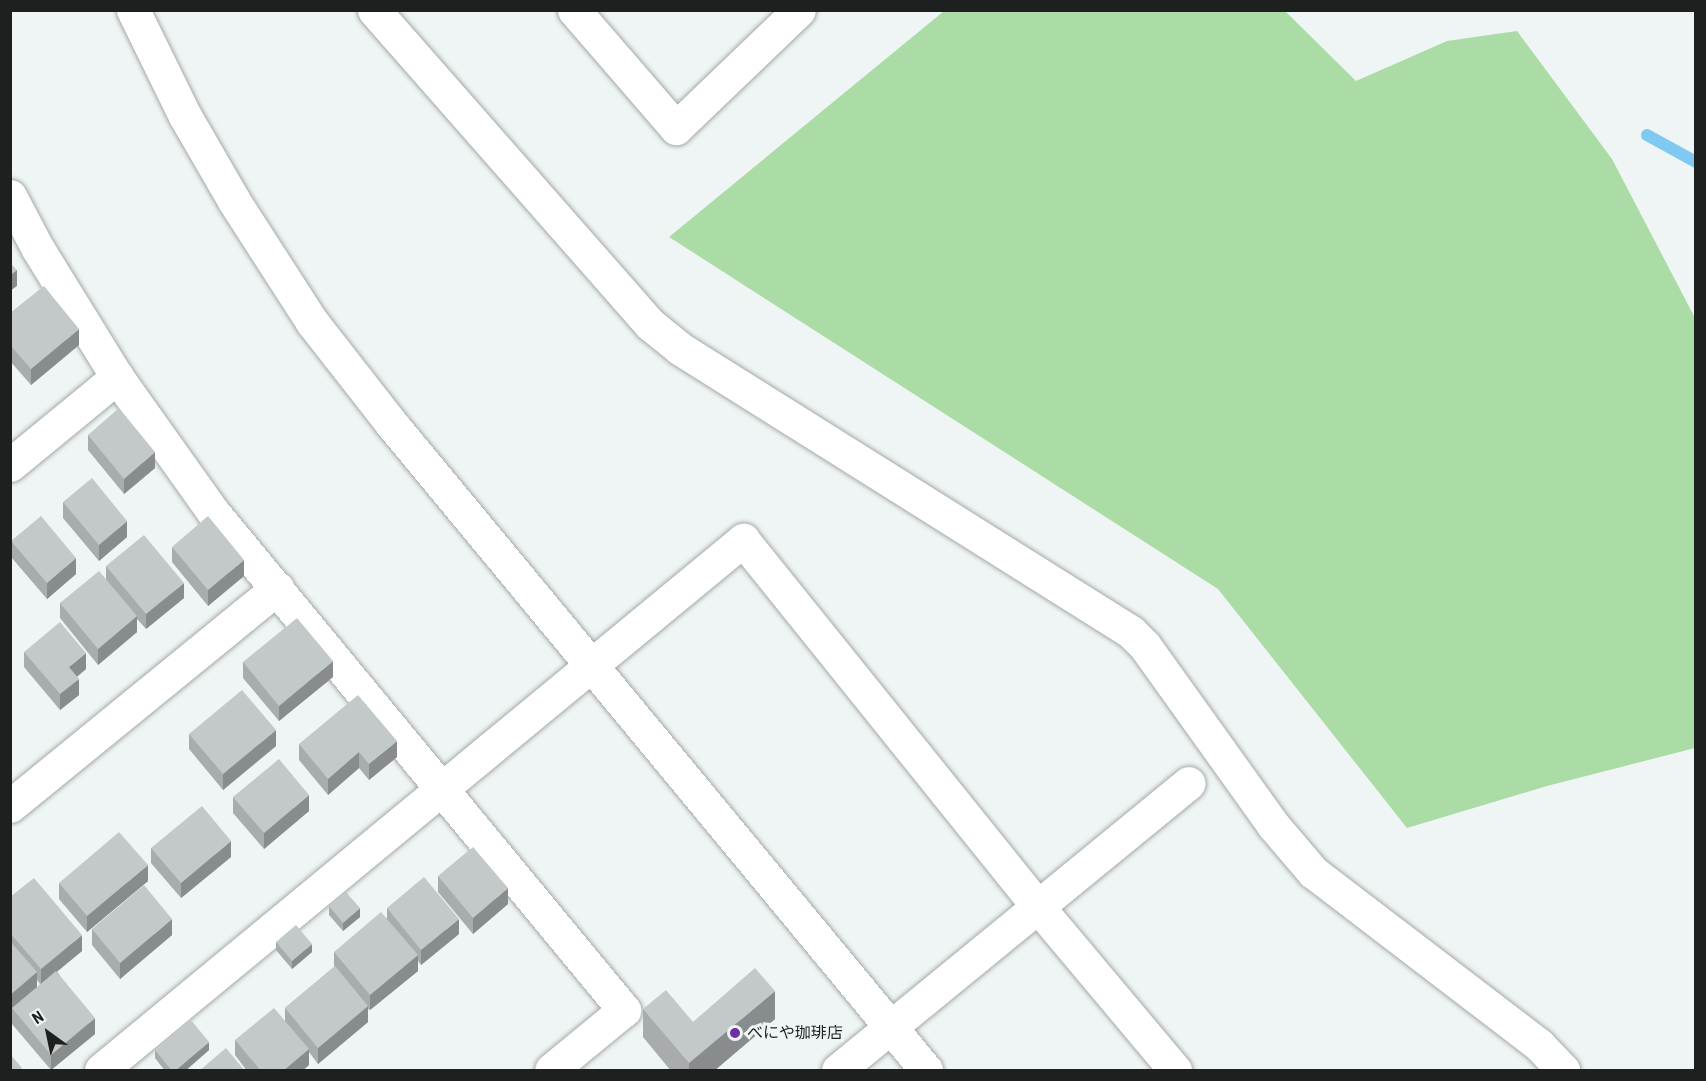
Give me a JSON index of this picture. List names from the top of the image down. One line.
{"places":["べにや珈琲店"],"north":"top left"}
